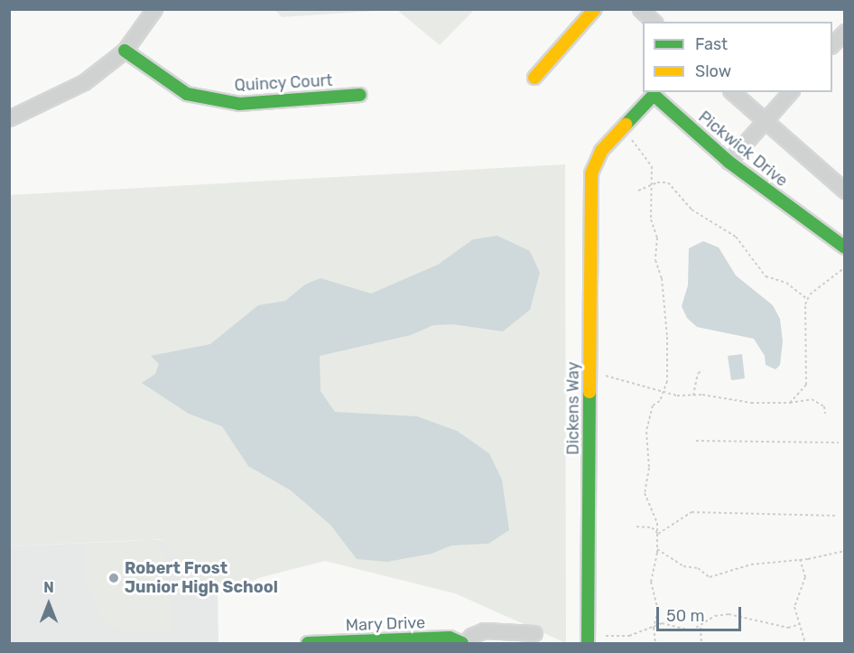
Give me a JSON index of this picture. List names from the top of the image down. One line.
{"streets":{"street":["Quincy Court","Pickwick Drive","Dickens Way","Mary Drive"]},"crossings":[["Pickwick Drive","Dickens Way"]],"places":["Robert Frost Junior High School"],"legend":["Fast","Slow"],"scale_bar":"50 m","north":"top"}
